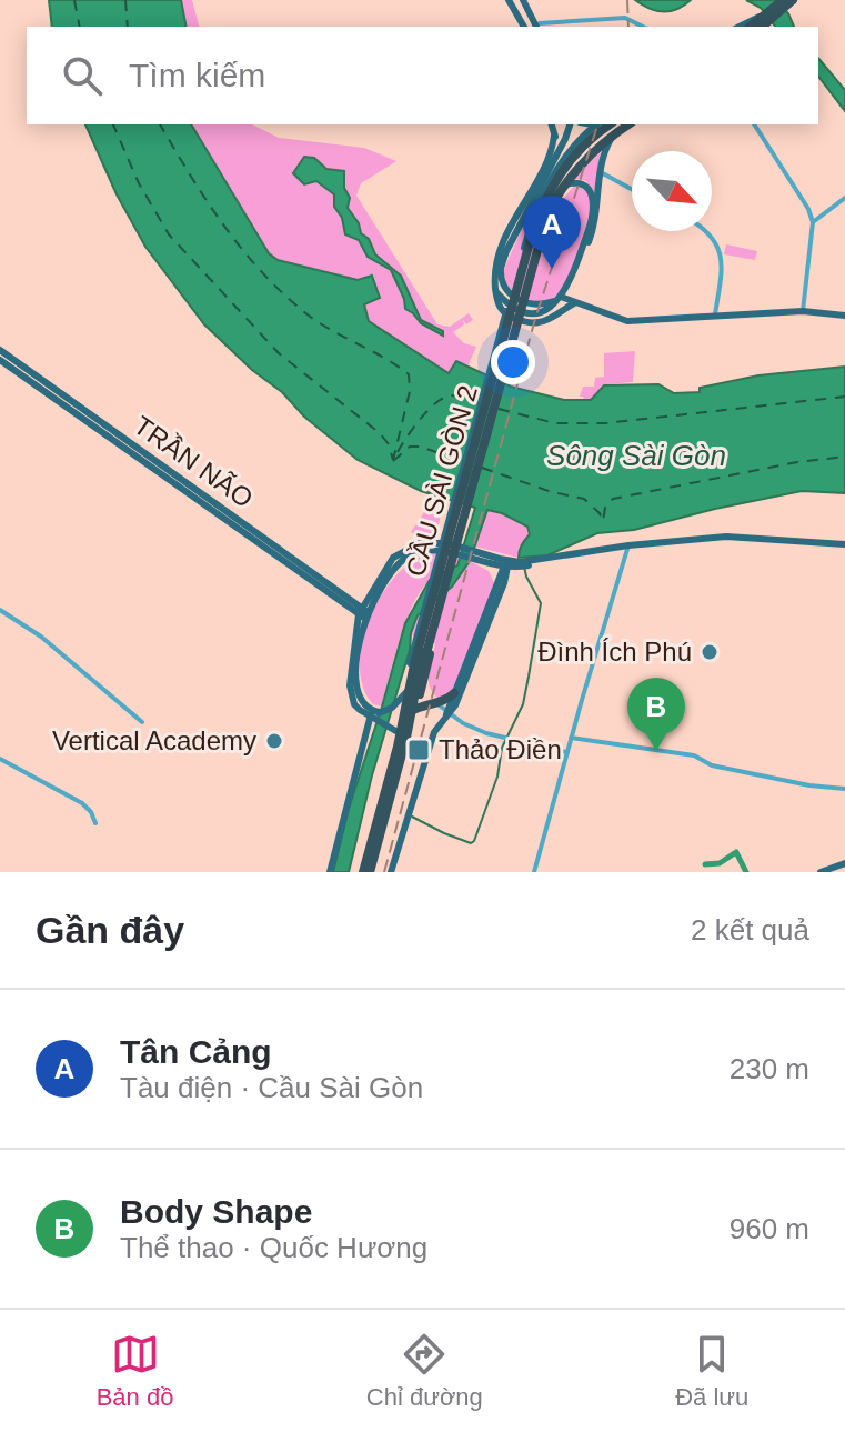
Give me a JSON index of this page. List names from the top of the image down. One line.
{"streets":{"highway":["CẦU SÀI GÒN 2"],"main road":["TRẦN NÃO"]},"water":["Sông Sài Gòn"],"places":{"other":["Đình Ích Phú","Vertical Academy"],"transit":["Thảo Điền"]},"north":"bottom right","page":{"search":"Tìm kiếm","pins":["A","B"],"heading":["Gần đây","2 kết quả"],"list":[{"mark":"A","name":"Tân Cảng","note":"Tàu điện · Cầu Sài Gòn","value":"230 m"},{"mark":"B","name":"Body Shape","note":"Thể thao · Quốc Hương","value":"960 m"}],"nav":["Bản đồ","Chỉ đường","Đã lưu"]}}
